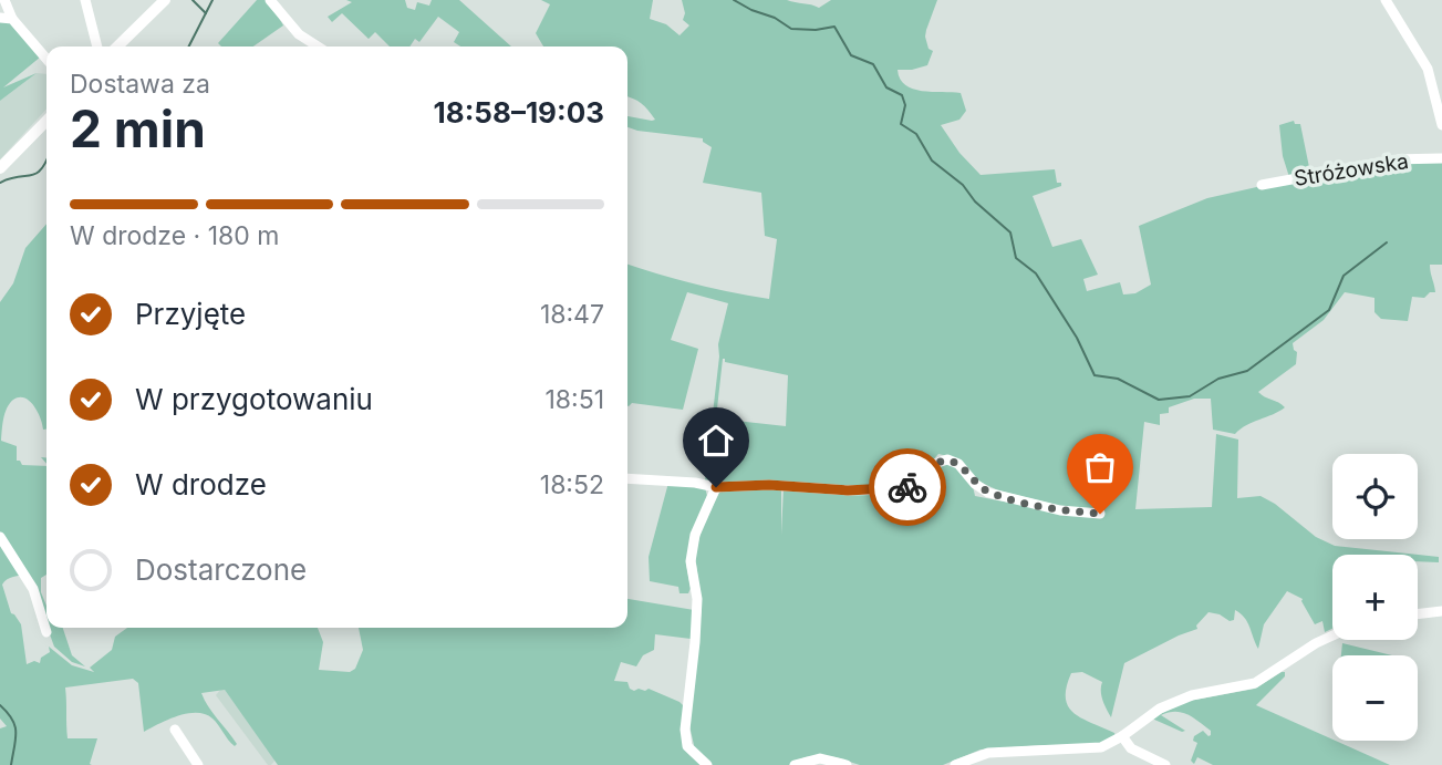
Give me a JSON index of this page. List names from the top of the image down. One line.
{"streets":{"street":["Stróżowska"]},"page":{"heading":["2 min","Dostawa za","18:58–19:03"],"bar":"W drodze · 180 m","list":[["Przyjęte","18:47"],["W przygotowaniu","18:51"],["W drodze","18:52"],"Dostarczone"],"map_buttons":["+","−"]}}
